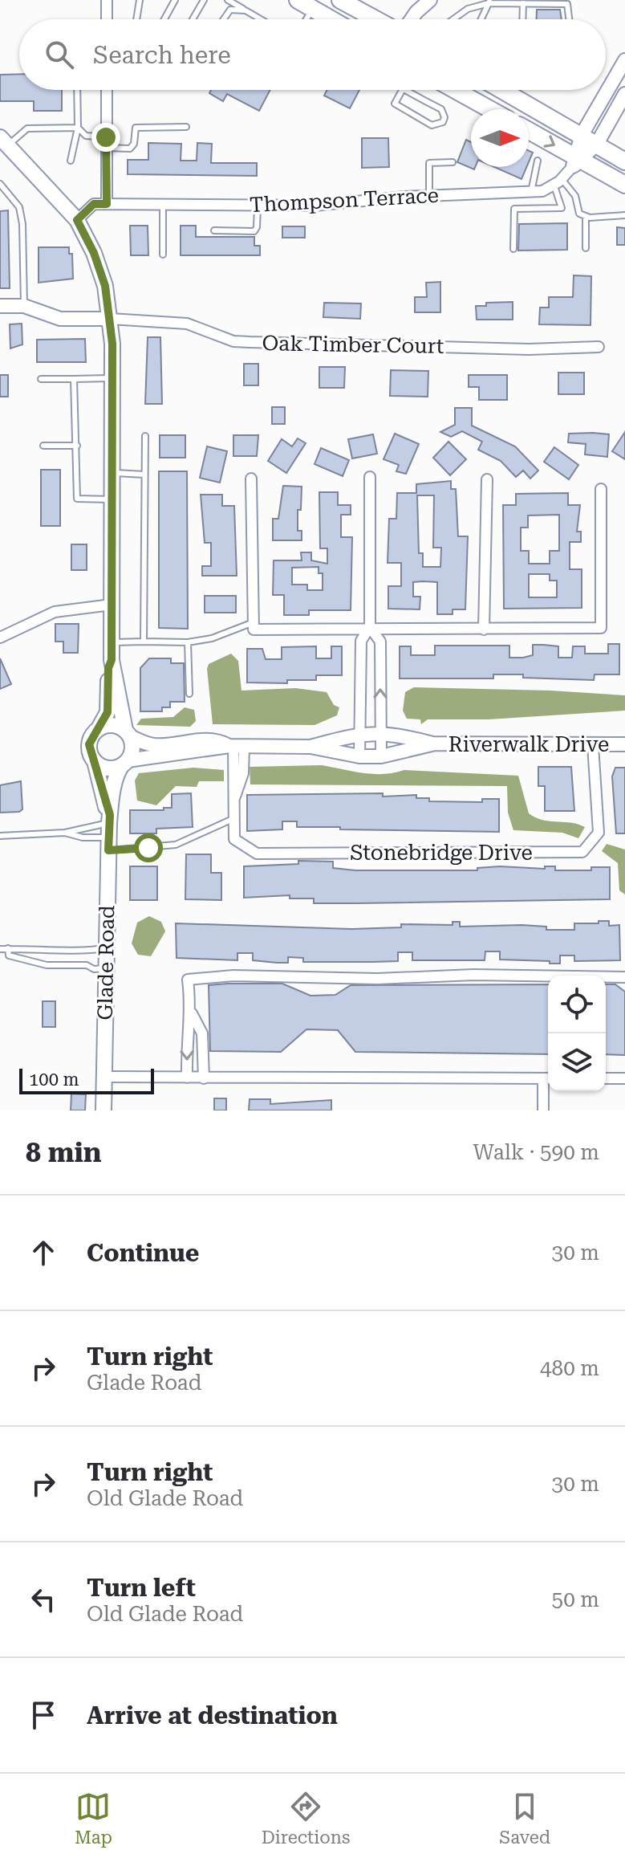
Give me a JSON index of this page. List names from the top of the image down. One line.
{"streets":{"main road":["Glade Road"],"street":["Thompson Terrace","Oak Timber Court","Riverwalk Drive","Stonebridge Drive"]},"crossings":[["Oak Timber Court","Glade Road"],["Riverwalk Drive","Stonebridge Drive"],["Riverwalk Drive","Glade Road"]],"scale_bar":"100 m","north":"right","page":{"search":"Search here","scale":"100 m","heading":["8 min","Walk · 590 m"],"list":[["Continue","30 m"],["Turn right","Glade Road","480 m"],["Turn right","Old Glade Road","30 m"],["Turn left","Old Glade Road","50 m"],"Arrive at destination"],"nav":["Map","Directions","Saved"]}}
